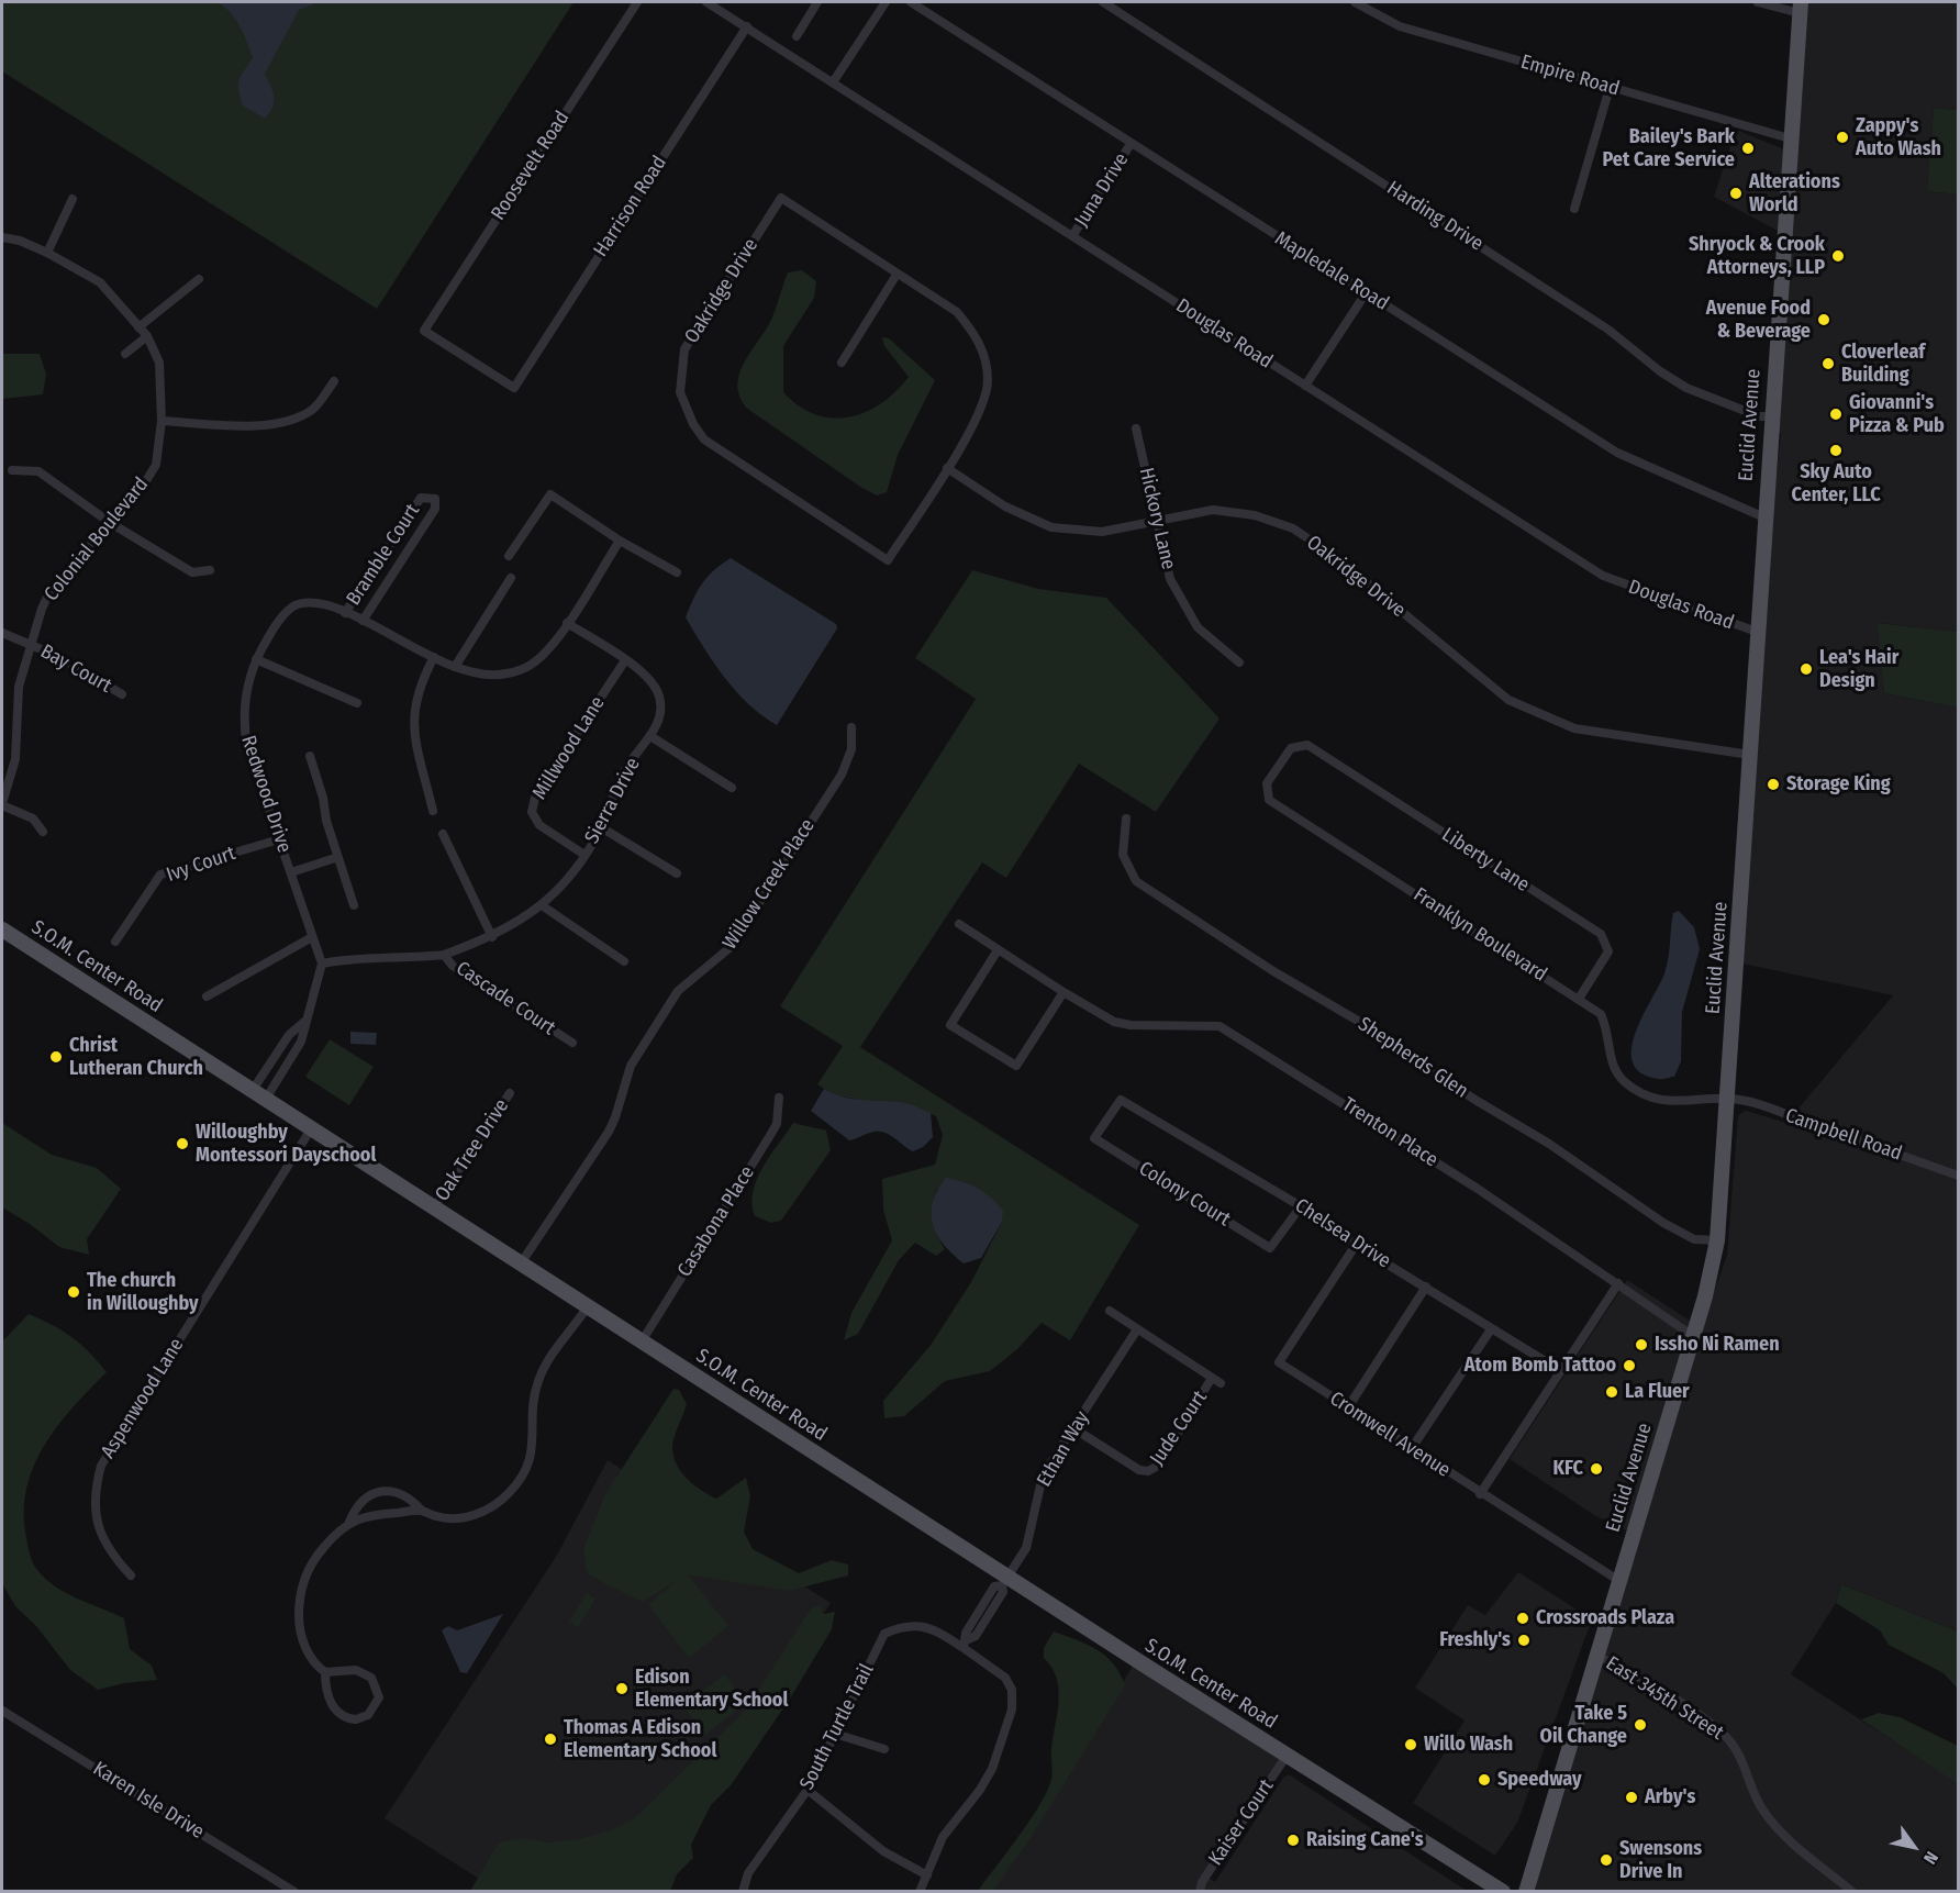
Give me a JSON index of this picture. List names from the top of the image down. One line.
{"streets":{"main road":["Euclid Avenue","S.O.M. Center Road"],"street":["Empire Road","Roosevelt Road","Juna Drive","Harrison Road","Harding Drive","Mapledale Road","Oakridge Drive","Douglas Road","Hickory Lane","Colonial Boulevard","Bramble Court","Bay Court","Millwood Lane","Redwood Drive","Sierra Drive","Liberty Lane","Ivy Court","Willow Creek Place","Franklyn Boulevard","Cascade Court","Shepherds Glen","Trenton Place","Campbell Road","Oak Tree Drive","Colony Court","Casabona Place","Chelsea Drive","Aspenwood Lane","Jude Court","Cromwell Avenue","Ethan Way","East 345th Street","South Turtle Trail","Karen Isle Drive","Kaiser Court"]},"crossings":[["Empire Road","Euclid Avenue"],["Roosevelt Road","Harrison Road"],["Juna Drive","Mapledale Road"],["Juna Drive","Douglas Road"],["Harrison Road","Douglas Road"],["Harding Drive","Euclid Avenue"],["Mapledale Road","Euclid Avenue"],["Oakridge Drive","Euclid Avenue"],["Oakridge Drive","Hickory Lane"],["Douglas Road","Euclid Avenue"],["Euclid Avenue","Franklyn Boulevard"],["Euclid Avenue","Shepherds Glen"],["Euclid Avenue","Trenton Place"],["Euclid Avenue","Campbell Road"],["Euclid Avenue","Cromwell Avenue"],["Euclid Avenue","East 345th Street"],["Colonial Boulevard","Bay Court"],["Bramble Court","Redwood Drive"],["Millwood Lane","Sierra Drive"],["Redwood Drive","Ivy Court"],["Redwood Drive","Cascade Court"],["Sierra Drive","Cascade Court"],["Liberty Lane","Franklyn Boulevard"],["Willow Creek Place","S.O.M. Center Road"],["Franklyn Boulevard","Campbell Road"],["S.O.M. Center Road","Oak Tree Drive"],["S.O.M. Center Road","Casabona Place"],["S.O.M. Center Road","Aspenwood Lane"],["S.O.M. Center Road","Ethan Way"],["S.O.M. Center Road","Kaiser Court"],["Colony Court","Chelsea Drive"],["Chelsea Drive","Cromwell Avenue"],["Jude Court","Ethan Way"],["Ethan Way","South Turtle Trail"]],"places":["Zappy's Auto Wash","Bailey's Bark Pet Care Service","Alterations World","Shryock & Crook Attorneys, LLP","Avenue Food & Beverage","Cloverleaf Building","Giovanni's Pizza & Pub","Sky Auto Center, LLC","Lea's Hair Design","Storage King","Christ Lutheran Church","Willoughby Montessori Dayschool","The church in Willoughby","Issho Ni Ramen","Atom Bomb Tattoo","La Fluer","KFC","Crossroads Plaza","Freshly's","Edison Elementary School","Take 5 Oil Change","Thomas A Edison Elementary School","Willo Wash","Speedway","Arby's","Raising Cane's","Swensons Drive In"],"north":"bottom right"}
